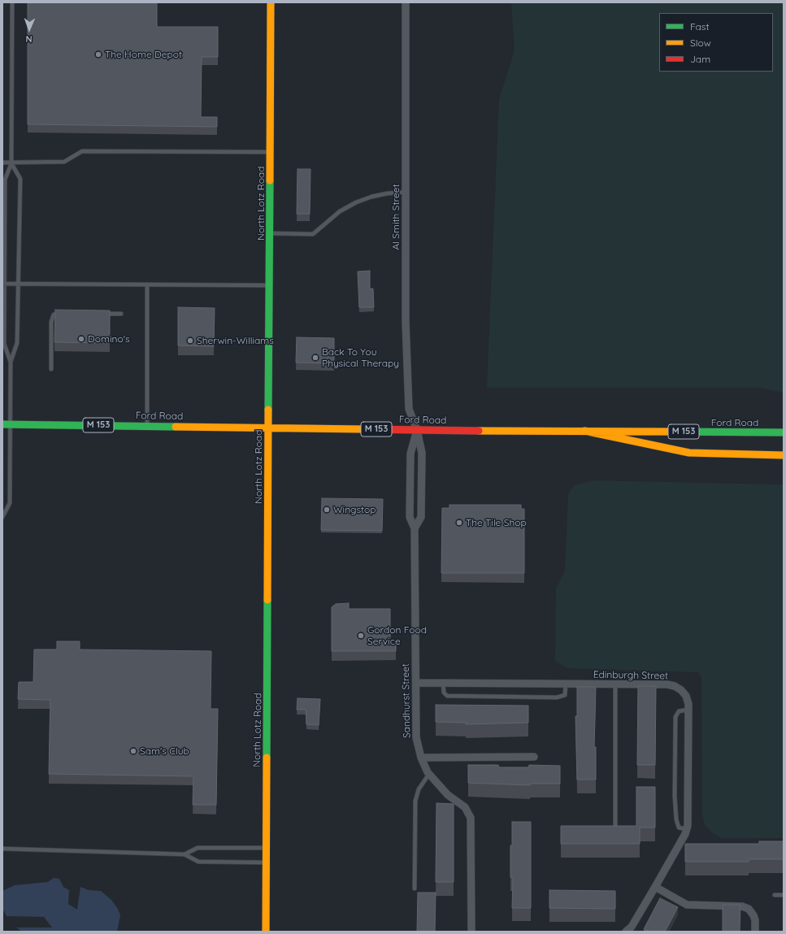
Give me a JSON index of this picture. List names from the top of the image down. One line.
{"streets":{"main road":["North Lotz Road","Ford Road","M 153"],"street":["Al Smith Street","Edinburgh Street","Sandhurst Street"]},"crossings":[["North Lotz Road","Ford Road"],["Al Smith Street","Ford Road"],["Al Smith Street","Sandhurst Street"],["Ford Road","Sandhurst Street"],["Edinburgh Street","Sandhurst Street"]],"places":["The Home Depot","Domino's","Sherwin-Williams","Back To You Physical Therapy","Wingstop","The Tile Shop","Gordon Food Service","Sam's Club"],"legend":["Fast","Slow","Jam"],"north":"bottom"}
